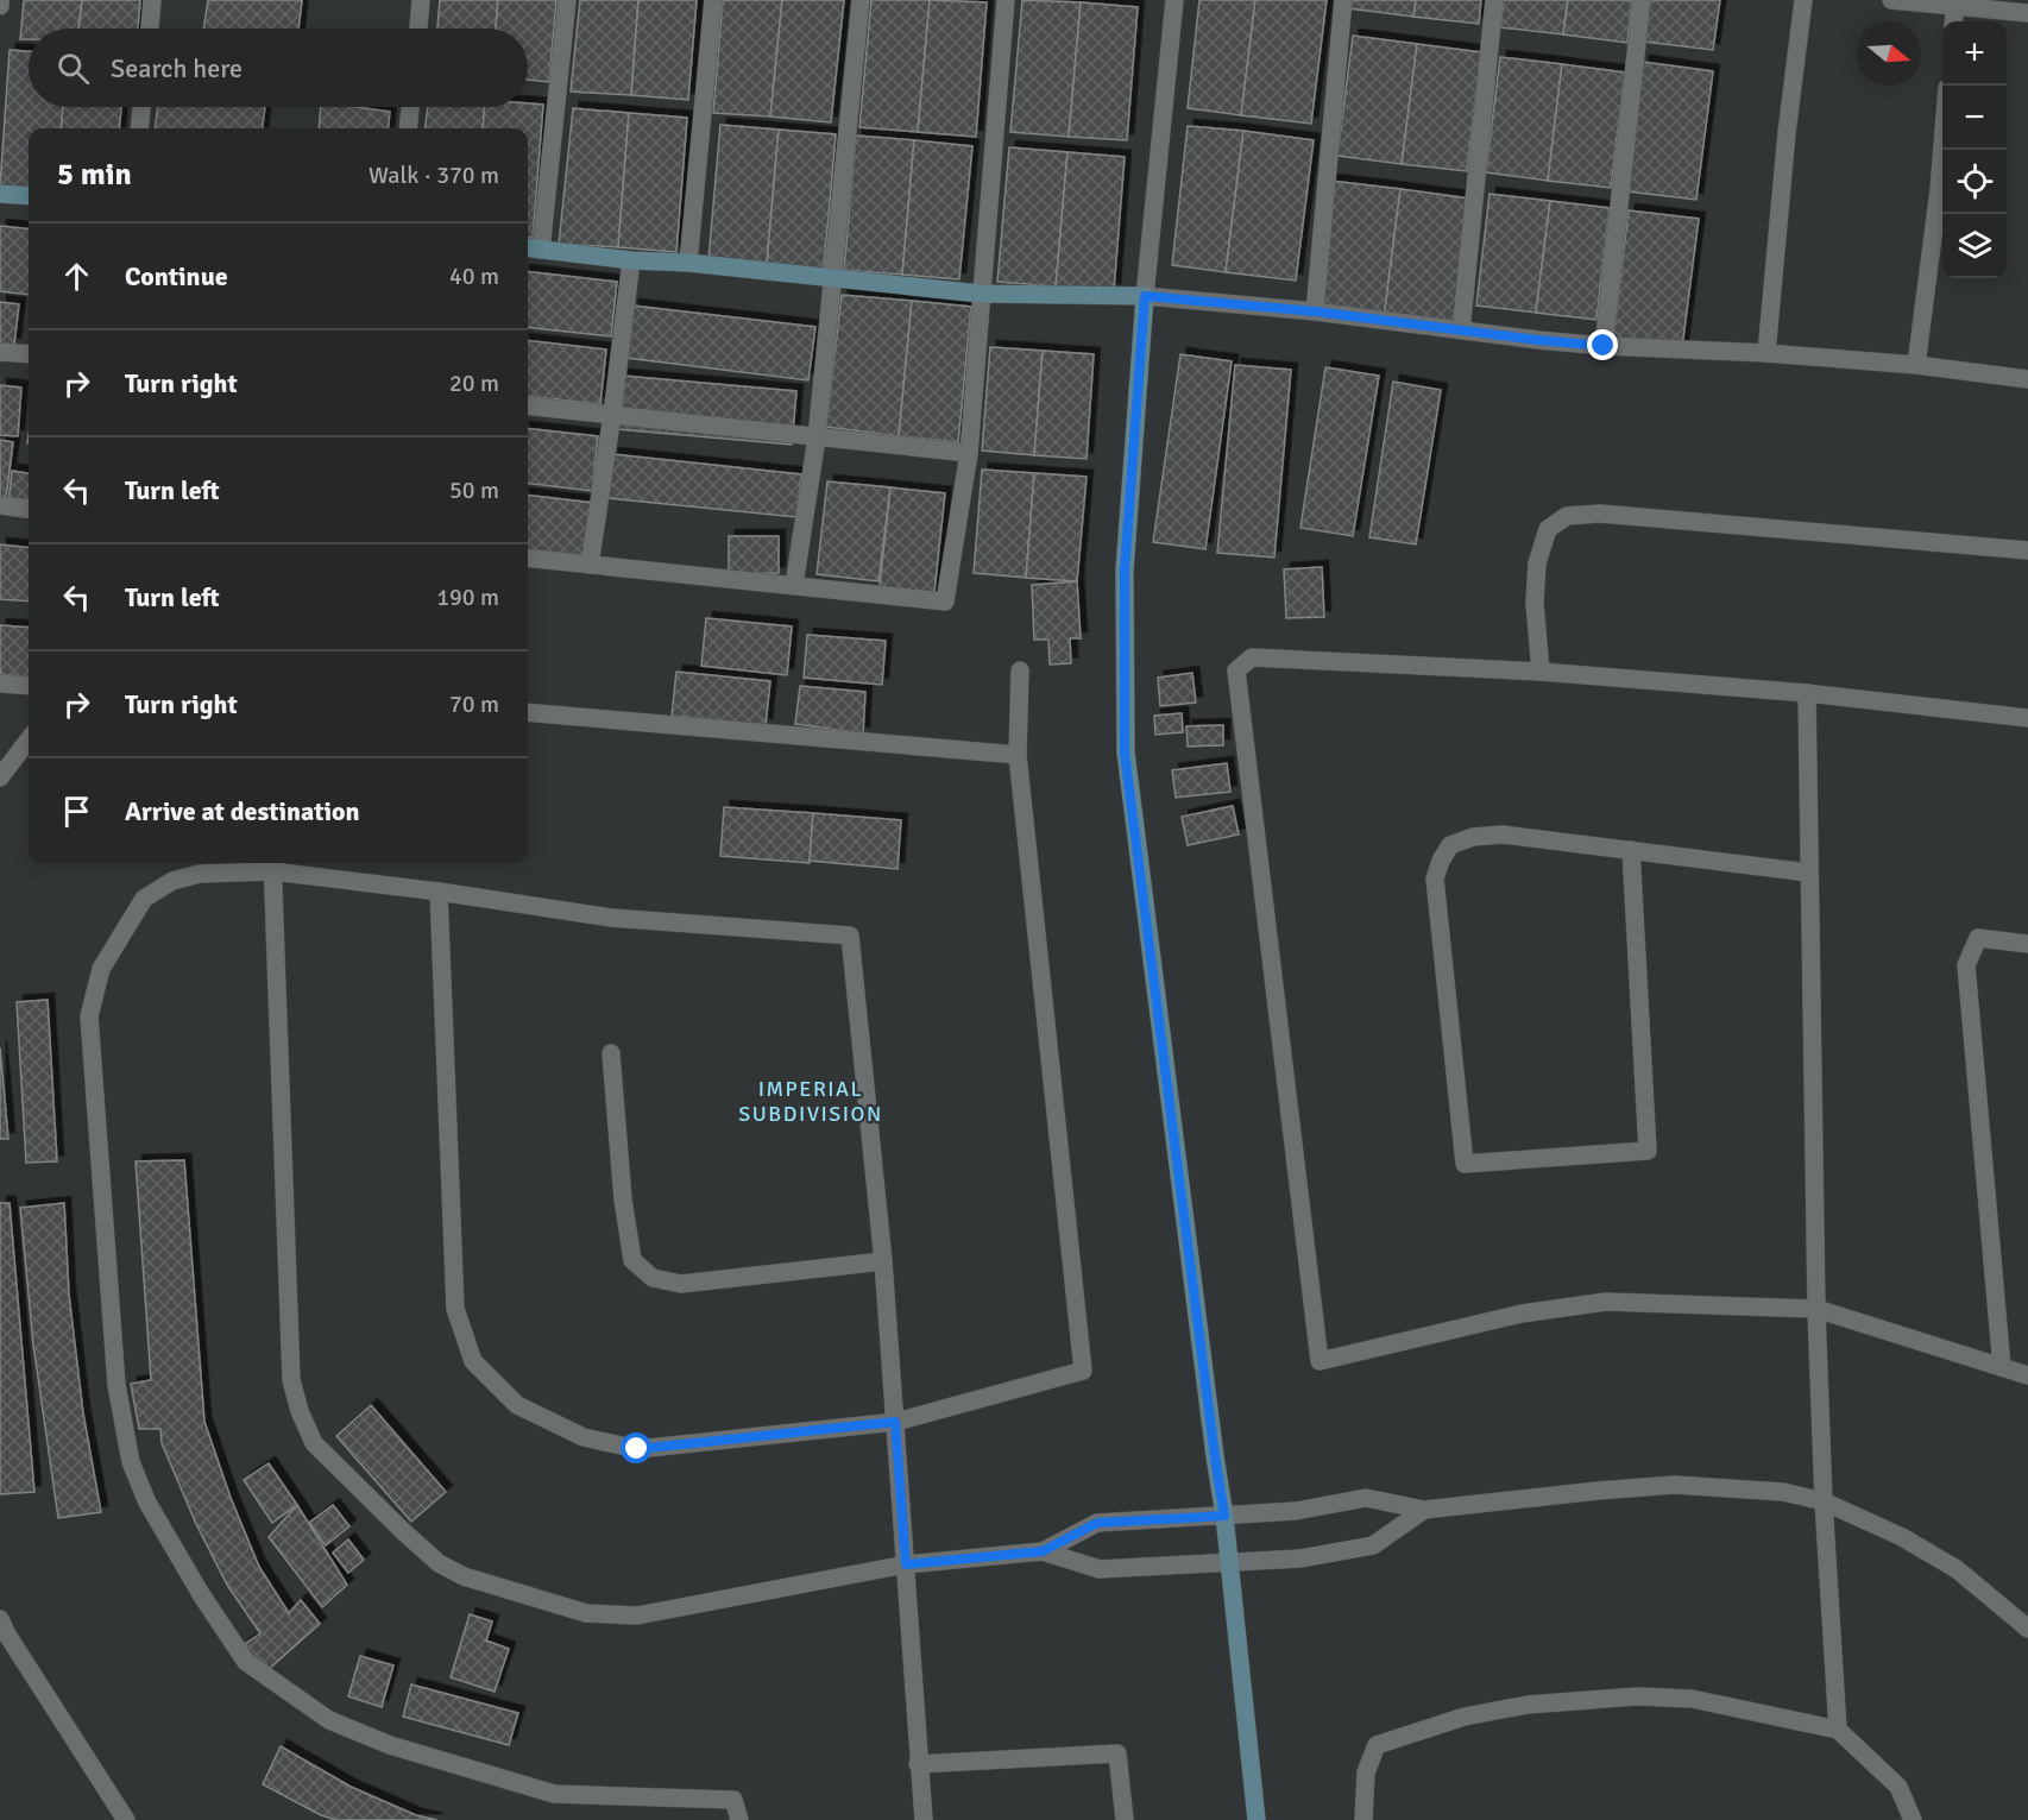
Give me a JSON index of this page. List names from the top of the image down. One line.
{"districts":["IMPERIAL SUBDIVISION"],"north":"right","page":{"map_buttons":["+","−"],"search":"Search here","heading":["5 min","Walk · 370 m"],"list":[["Continue","40 m"],["Turn right","20 m"],["Turn left","50 m"],["Turn left","190 m"],["Turn right","70 m"],"Arrive at destination"]}}
